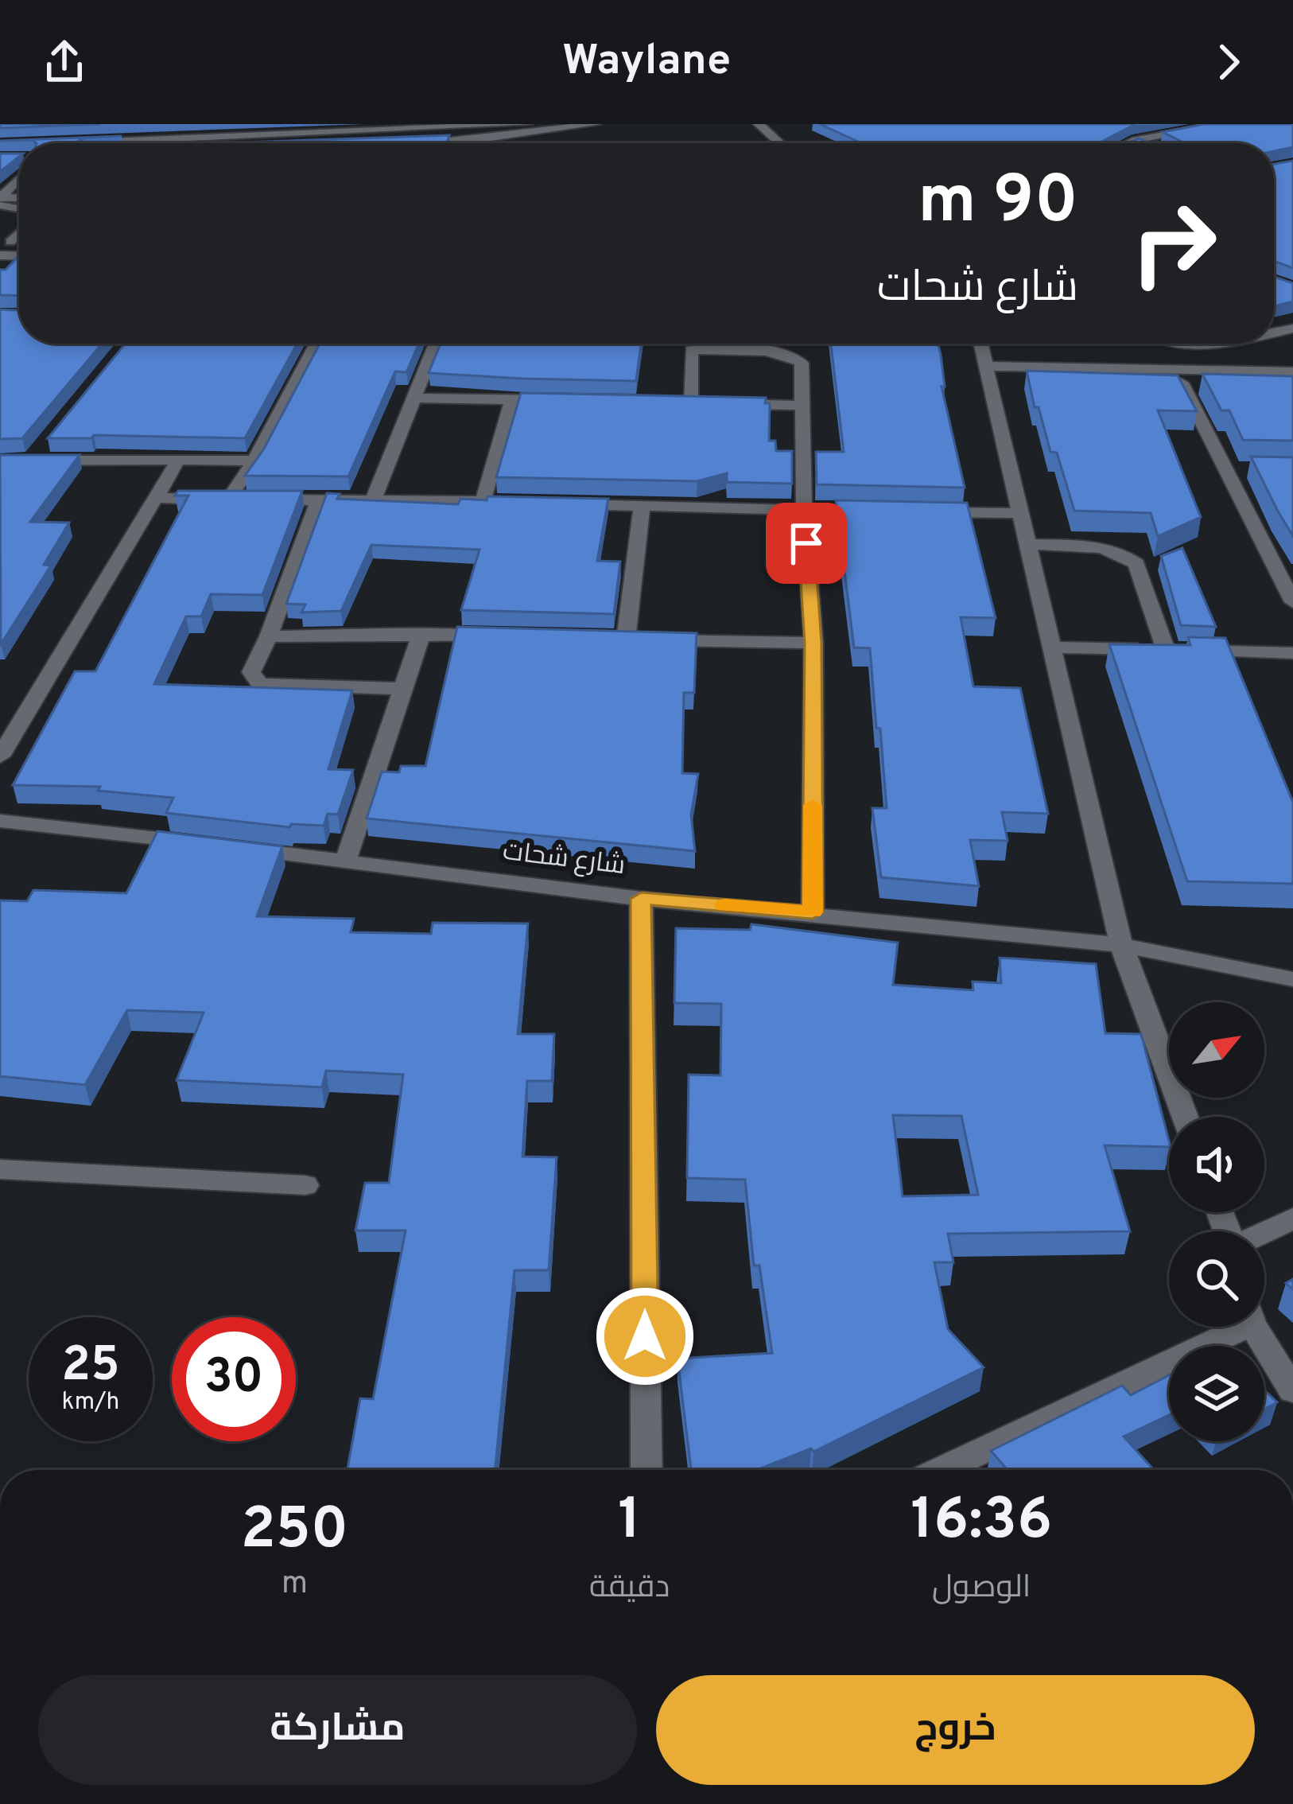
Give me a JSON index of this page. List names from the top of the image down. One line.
{"streets":{"street":["شارع شحات"]},"north":"top right","page":{"header":"Waylane","turn":["90 m","شارع شحات"],"speed":"25 km/h","limit":"30","eta":["16:36","الوصول","1","دقيقة","250","m"],"buttons":["خروج","مشاركة"]}}
